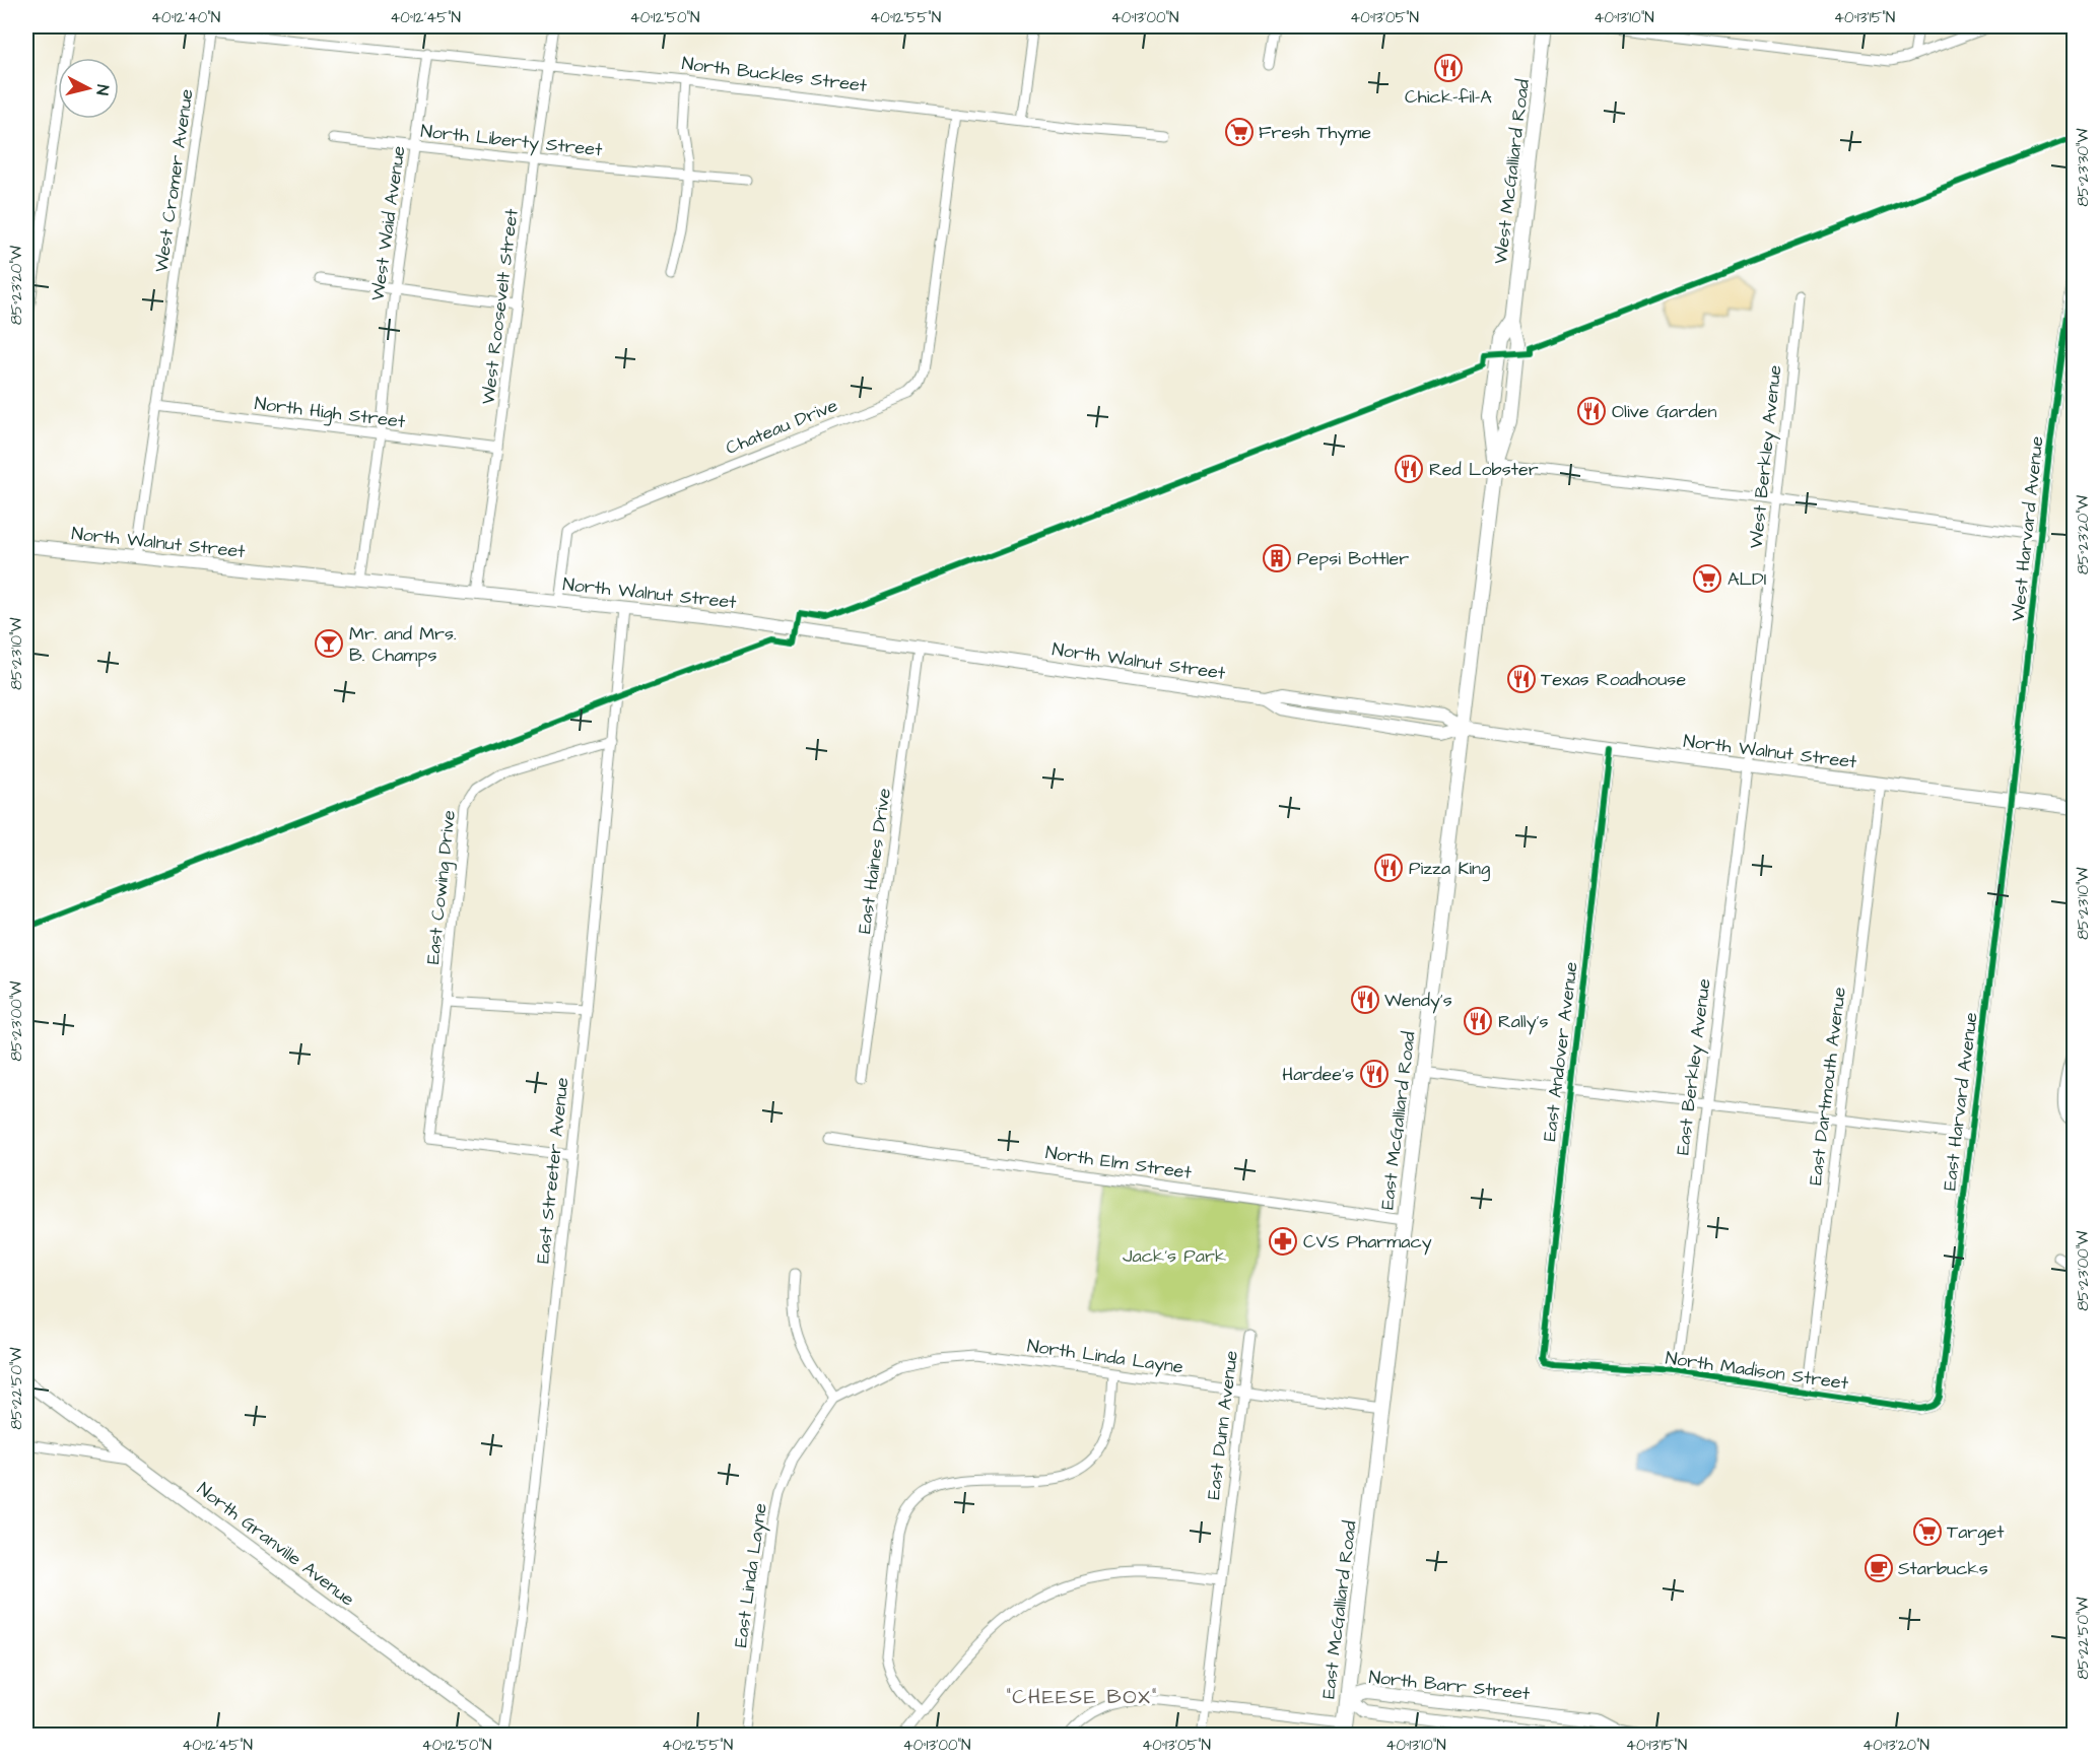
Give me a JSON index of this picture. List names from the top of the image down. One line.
{"streets":{"main road":["West McGalliard Road","North Walnut Street","East McGalliard Road","North Granville Avenue","North Barr Street"],"street":["North Buckles Street","North Liberty Street","West Cromer Avenue","West Waid Avenue","West Roosevelt Street","North High Street","Chateau Drive","West Berkley Avenue","West Harvard Avenue","East Haines Drive","East Cowing Drive","East Andover Avenue","East Berkley Avenue","East Dartmouth Avenue","East Harvard Avenue","North Elm Street","East Streeter Avenue","North Linda Layne","North Madison Street","East Dunn Avenue","East Linda Layne"]},"crossings":[["North Buckles Street","West Cromer Avenue"],["North Buckles Street","West Waid Avenue"],["North Buckles Street","West Roosevelt Street"],["North Buckles Street","Chateau Drive"],["North Liberty Street","West Waid Avenue"],["North Liberty Street","West Roosevelt Street"],["West McGalliard Road","North Walnut Street"],["West McGalliard Road","East McGalliard Road"],["West Cromer Avenue","North High Street"],["West Cromer Avenue","North Walnut Street"],["West Waid Avenue","North High Street"],["West Waid Avenue","North Walnut Street"],["West Roosevelt Street","North High Street"],["West Roosevelt Street","North Walnut Street"],["Chateau Drive","North Walnut Street"],["West Berkley Avenue","North Walnut Street"],["West Berkley Avenue","East Berkley Avenue"],["West Harvard Avenue","North Walnut Street"],["West Harvard Avenue","East Harvard Avenue"],["North Walnut Street","East Haines Drive"],["North Walnut Street","East Andover Avenue"],["North Walnut Street","East Berkley Avenue"],["North Walnut Street","East Dartmouth Avenue"],["North Walnut Street","East Harvard Avenue"],["North Walnut Street","East McGalliard Road"],["North Walnut Street","East Streeter Avenue"],["East Cowing Drive","East Streeter Avenue"],["East Andover Avenue","North Madison Street"],["East Berkley Avenue","North Madison Street"],["East Dartmouth Avenue","North Madison Street"],["East Harvard Avenue","North Madison Street"],["East McGalliard Road","North Elm Street"],["East McGalliard Road","North Linda Layne"],["East McGalliard Road","North Barr Street"],["East Streeter Avenue","North Granville Avenue"],["North Linda Layne","East Dunn Avenue"],["North Linda Layne","East Linda Layne"]],"districts":["\"CHEESE BOX\""],"parks":["Jack's Park"],"places":{"restaurant":["Chick-fil-A","Olive Garden","Red Lobster","Texas Roadhouse","Pizza King","Wendy's","Rally's","Hardee's"],"supermarket":["Fresh Thyme","ALDI","Target"],"building":["Pepsi Bottler"],"bar":["Mr. and Mrs. B. Champs"],"pharmacy":["CVS Pharmacy"],"cafe":["Starbucks"]},"north":"right","coordinates":["40°12'40\"N","40°12'45\"N","40°12'50\"N","40°12'55\"N","40°13'00\"N","40°13'05\"N","40°13'10\"N","40°13'15\"N","85°23'30\"W","85°23'20\"W","85°23'10\"W","85°23'00\"W","85°22'50\"W","40°13'20\"N"]}
